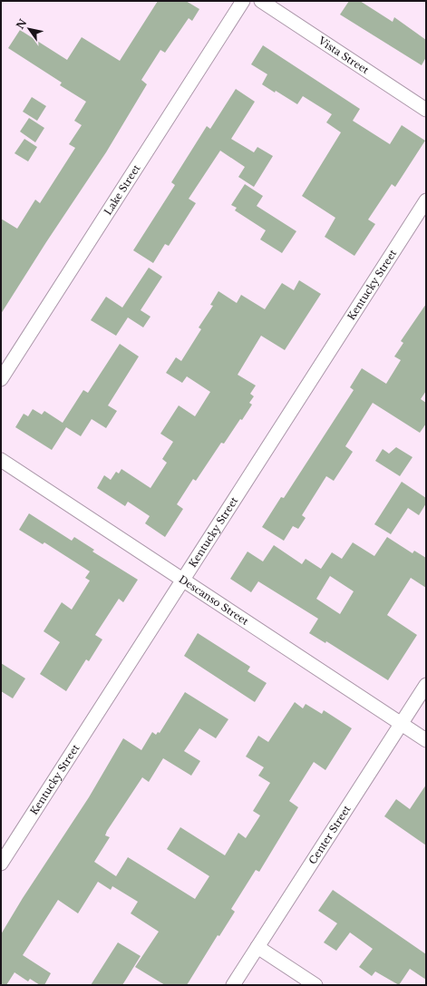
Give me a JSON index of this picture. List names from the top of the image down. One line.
{"streets":{"street":["Vista Street","Lake Street","Kentucky Street","Descanso Street","Center Street"]},"crossings":[["Kentucky Street","Descanso Street"],["Descanso Street","Center Street"]],"north":"top left"}
